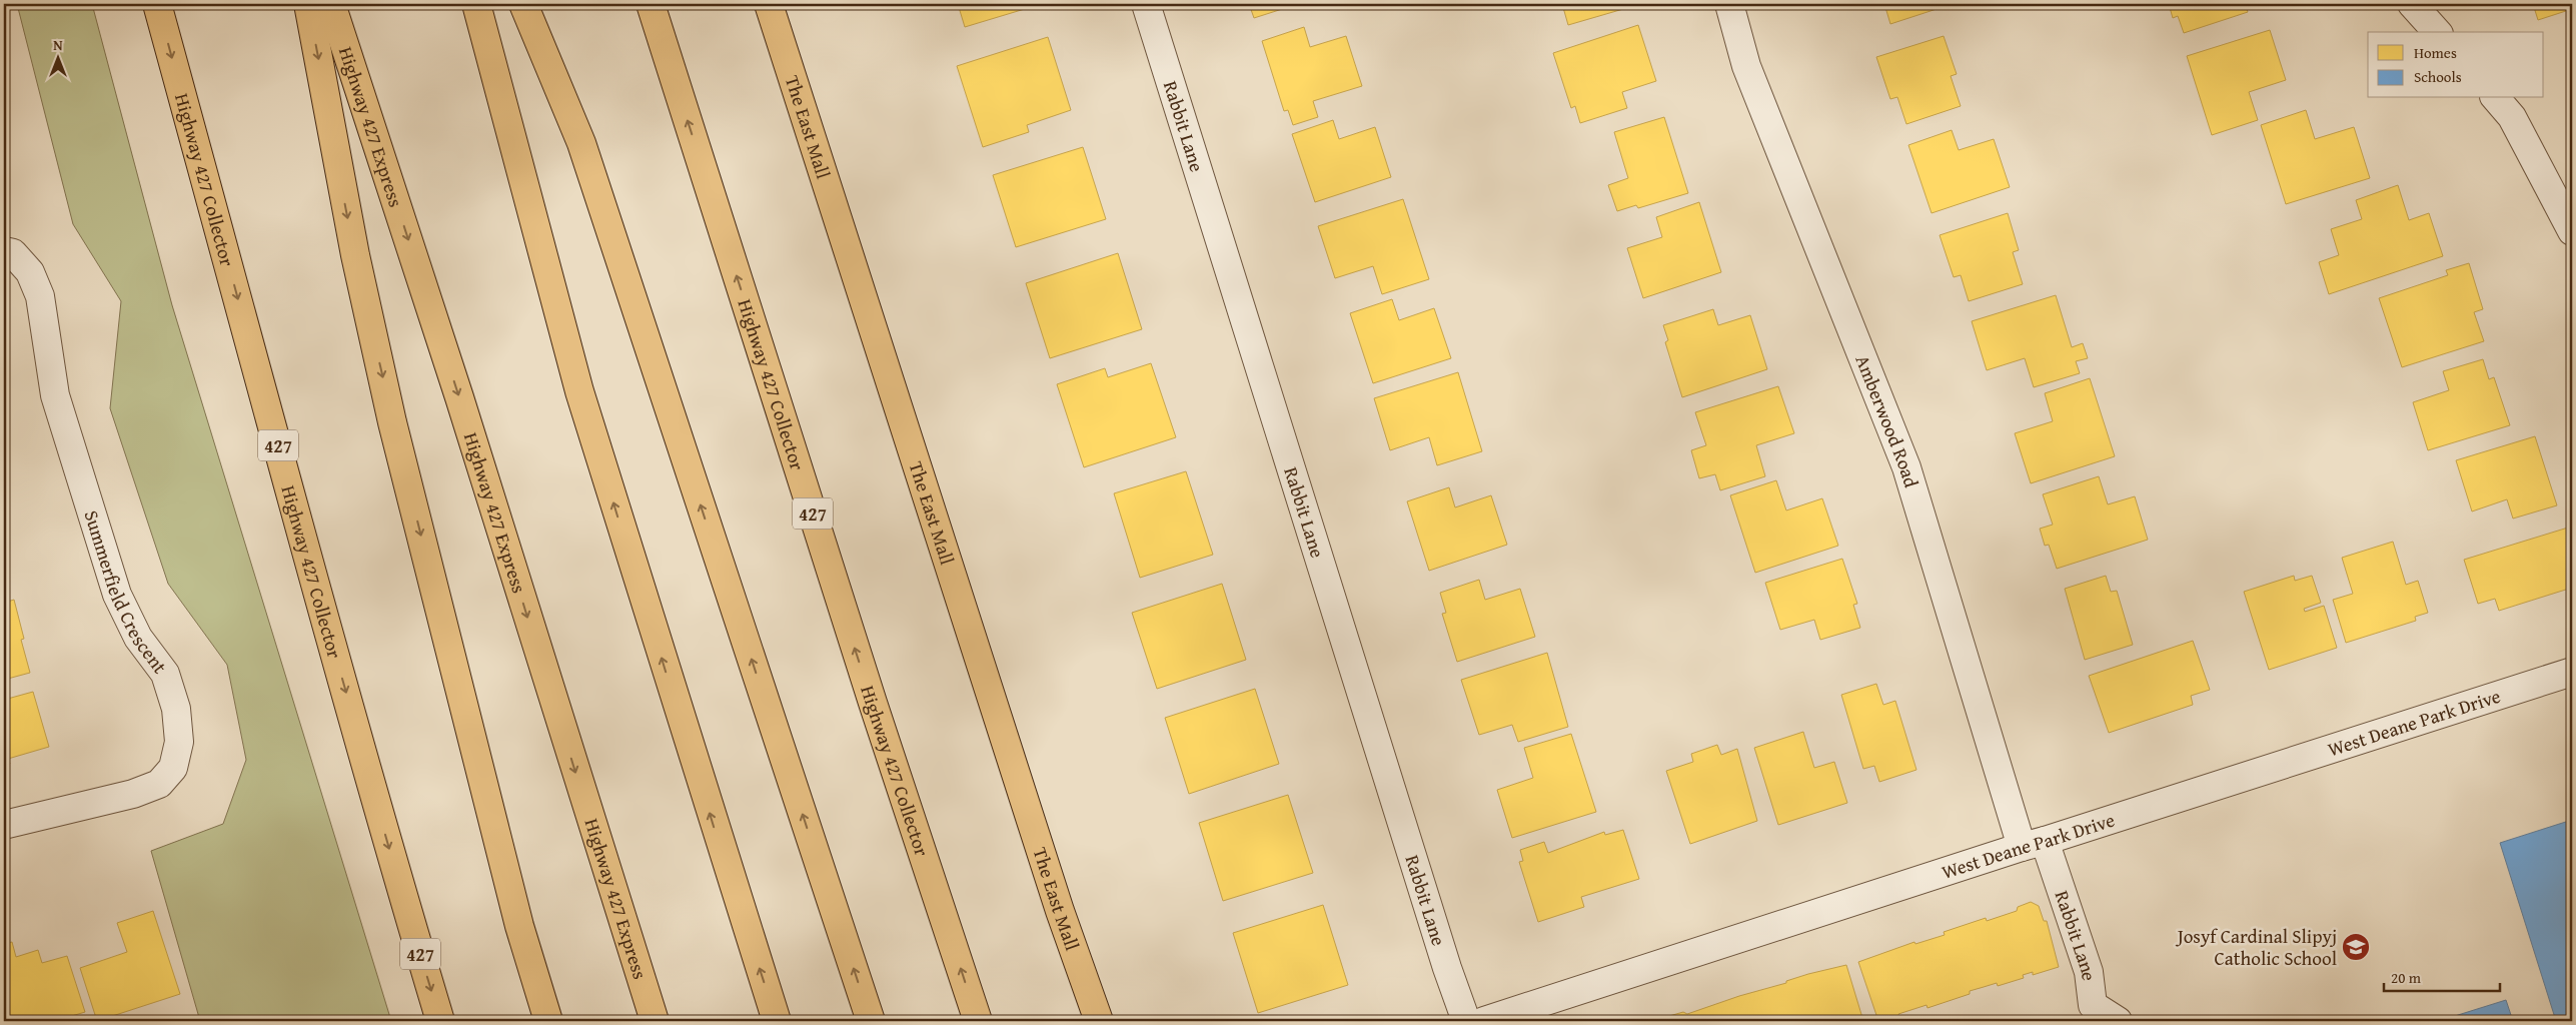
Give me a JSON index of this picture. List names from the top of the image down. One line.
{"streets":{"main road":["Highway 427 Express","The East Mall","Highway 427 Collector","427"],"street":["Rabbit Lane","Amberwood Road","Summerfield Crescent","West Deane Park Drive"]},"crossings":[["Rabbit Lane","Amberwood Road"],["Rabbit Lane","West Deane Park Drive"],["Amberwood Road","West Deane Park Drive"]],"places":{"school or university":["Josyf Cardinal Slipyj Catholic School"]},"legend":["Homes","Schools"],"scale_bar":"20 m","north":"top"}
